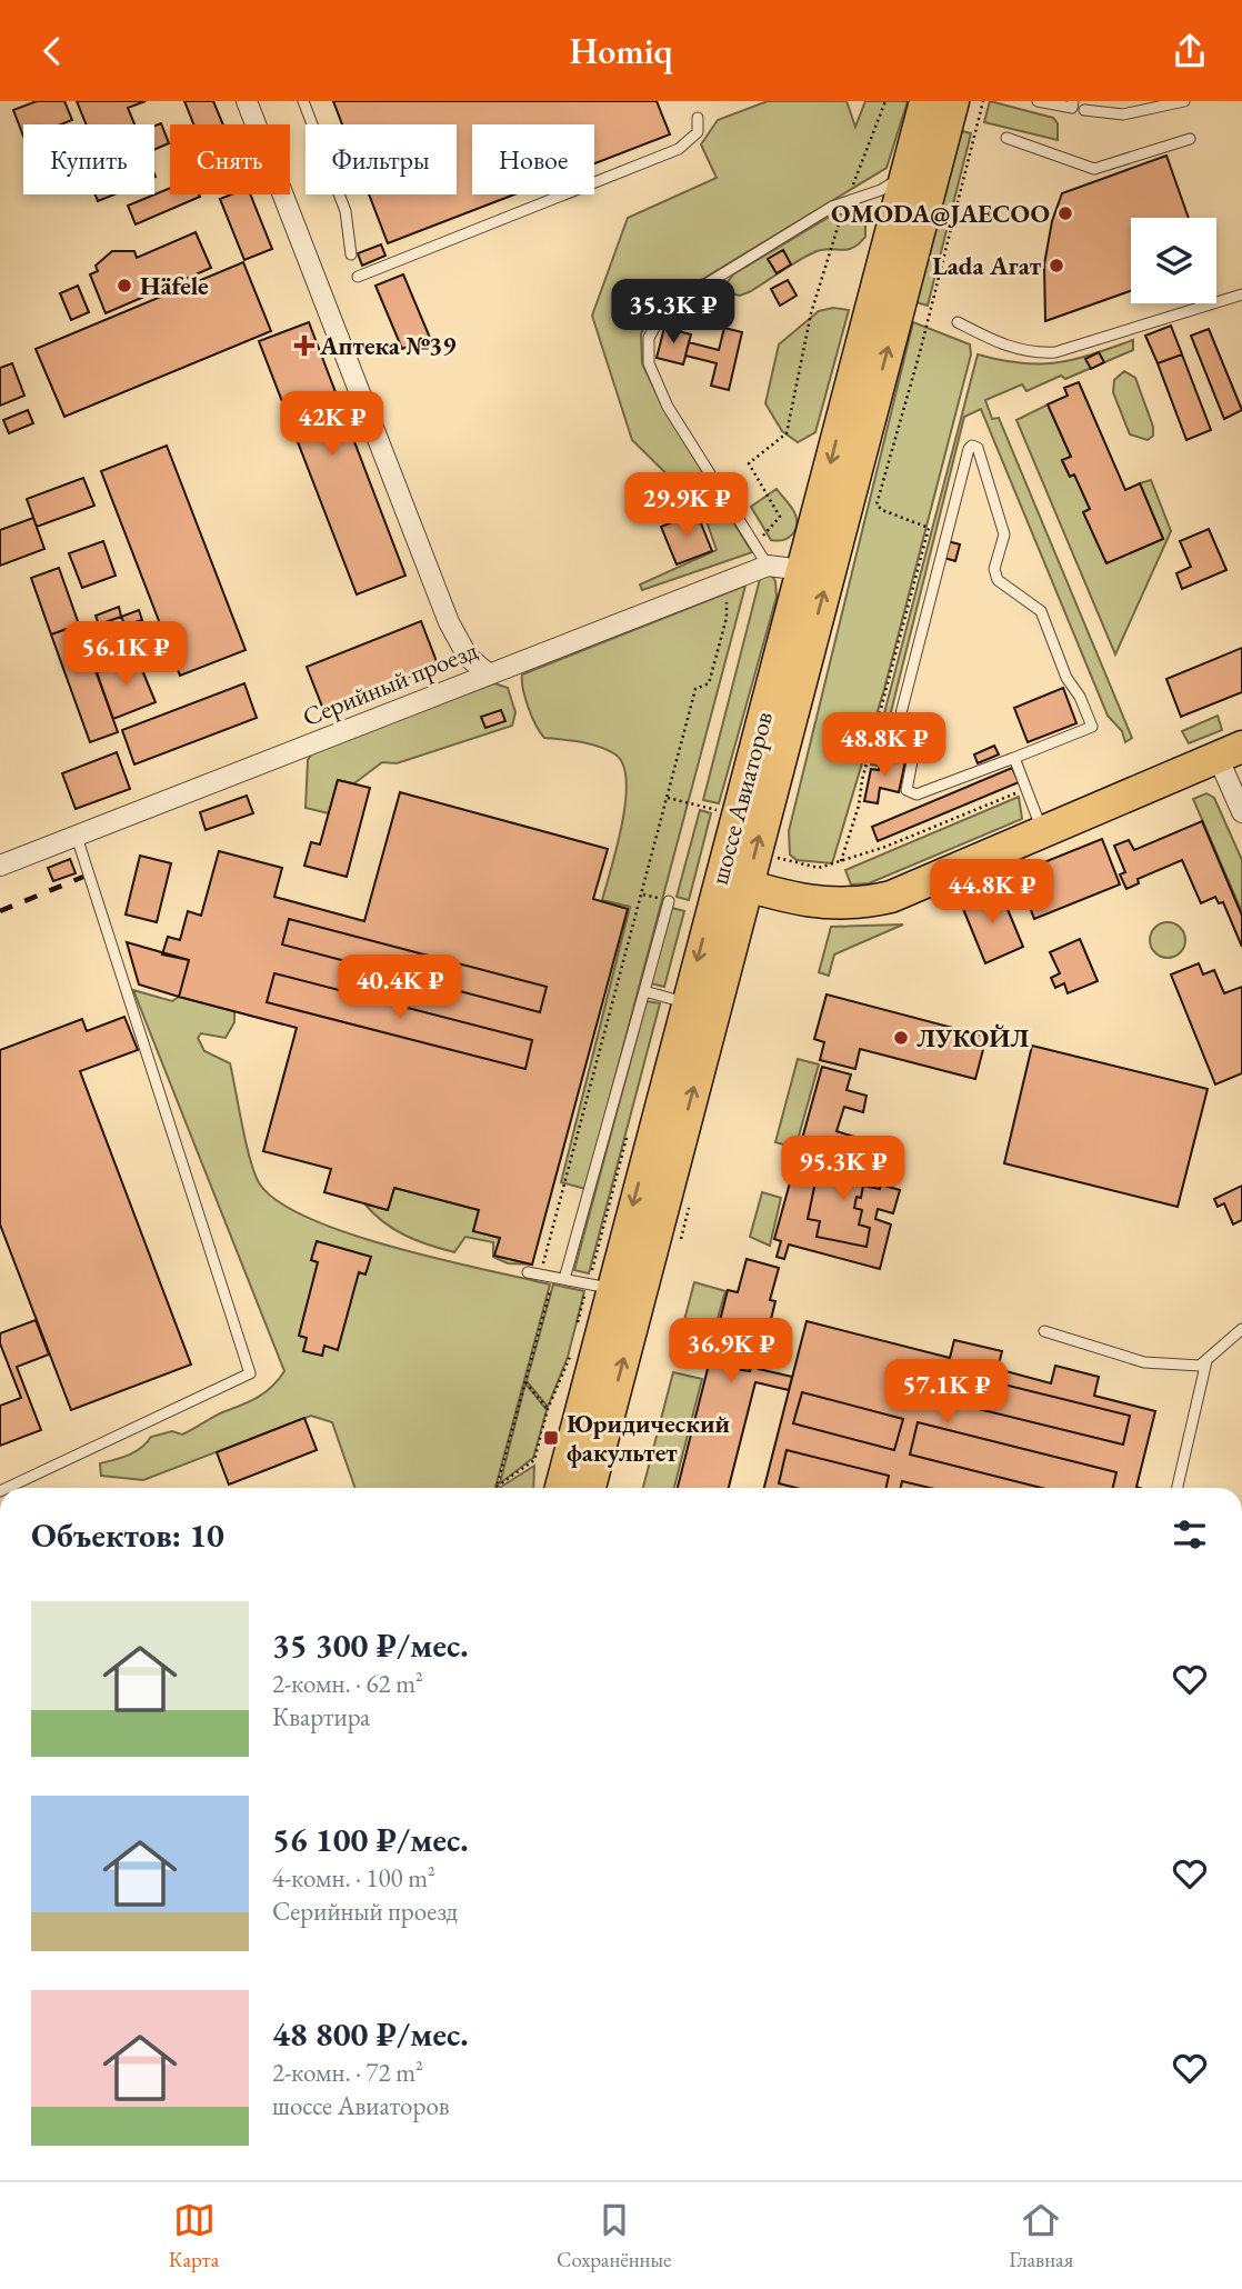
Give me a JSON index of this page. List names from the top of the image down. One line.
{"streets":{"main road":["шоссе Авиаторов"],"street":["Серийный проезд"]},"crossings":[["Серийный проезд","шоссе Авиаторов"]],"places":{"other":["OMODA@JAECOO","Lada Агат","Häfele","ЛУКОЙЛ"],"health":["Аптека №39"],"transit":["Юридический факультет"]},"page":{"header":"Homiq","chip":["Купить","Снять","Фильтры","Новое"],"price":["35.3K ₽","42K ₽","29.9K ₽","56.1K ₽","48.8K ₽","44.8K ₽","40.4K ₽","95.3K ₽","36.9K ₽","57.1K ₽"],"heading":"Объектов: 10","list":[{"name":"35 300 ₽/мес.","note":"2-комн. · 62 m² · Квартира"},{"name":"56 100 ₽/мес.","note":"4-комн. · 100 m² · Серийный проезд"},{"name":"48 800 ₽/мес.","note":"2-комн. · 72 m² · шоссе Авиаторов"}],"tabs":["Карта","Сохранённые","Главная"]}}
